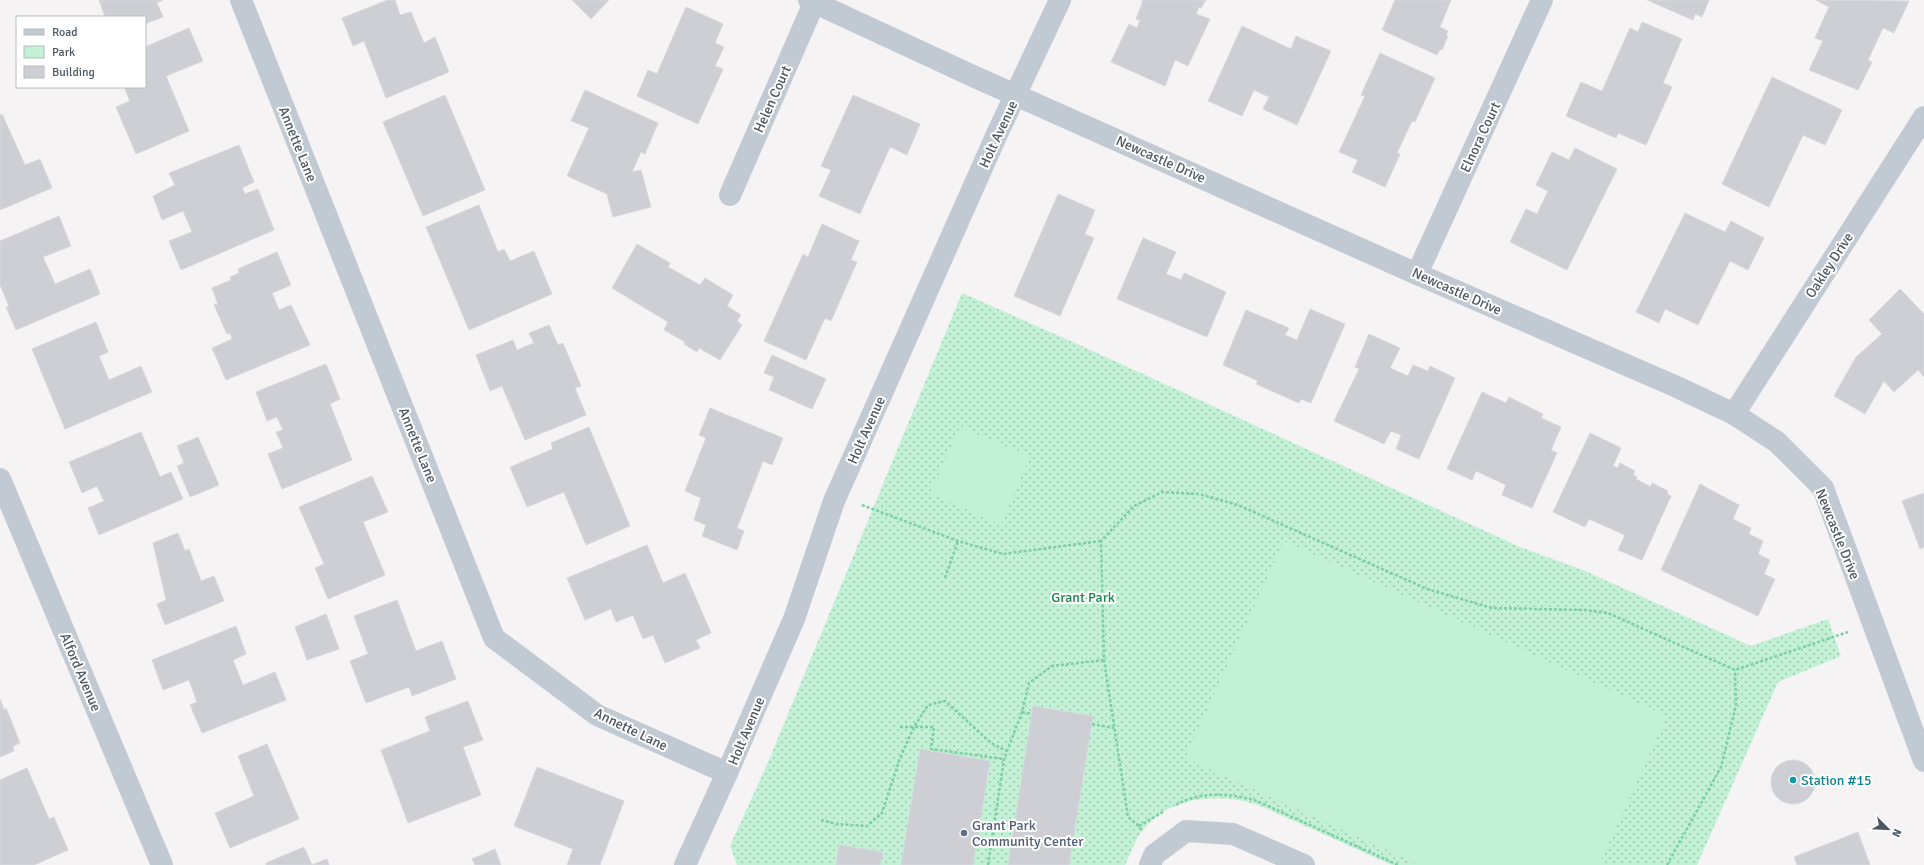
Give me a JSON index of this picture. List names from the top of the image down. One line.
{"streets":{"street":["Helen Court","Holt Avenue","Elnora Court","Annette Lane","Newcastle Drive","Oakley Drive","Alford Avenue"]},"crossings":[["Helen Court","Newcastle Drive"],["Holt Avenue","Annette Lane"],["Holt Avenue","Newcastle Drive"],["Elnora Court","Newcastle Drive"],["Newcastle Drive","Oakley Drive"]],"parks":["Grant Park"],"places":["Station #15","Grant Park Community Center"],"legend":["Road","Park","Building"],"north":"bottom right"}
